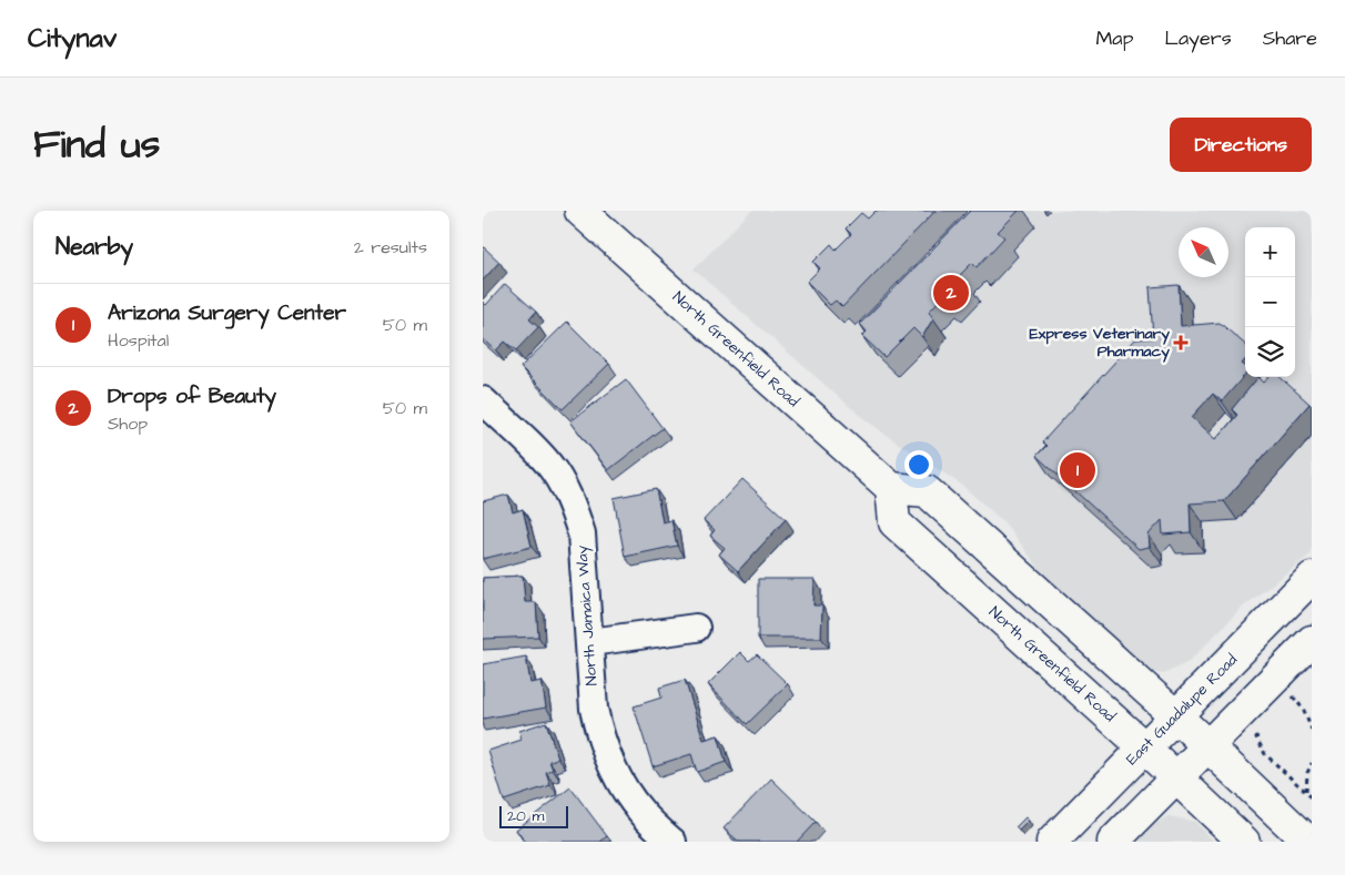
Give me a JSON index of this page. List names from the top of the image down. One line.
{"streets":{"main road":["North Greenfield Road","East Guadalupe Road"],"street":["North Jamaica Way"]},"crossings":[["North Greenfield Road","East Guadalupe Road"]],"places":{"health":["Express Veterinary Pharmacy"]},"scale_bar":"20 m","north":"top left","page":{"header":"Citynav","nav":["Map","Layers","Share"],"title":"Find us","buttons":"Directions","heading":["Nearby","2 results"],"map_buttons":["+","−"],"pins":["2","1"],"list":[{"mark":"1","name":"Arizona Surgery Center","note":"Hospital","value":"50 m"},{"mark":"2","name":"Drops of Beauty","note":"Shop","value":"50 m"}],"scale":"20 m"}}
